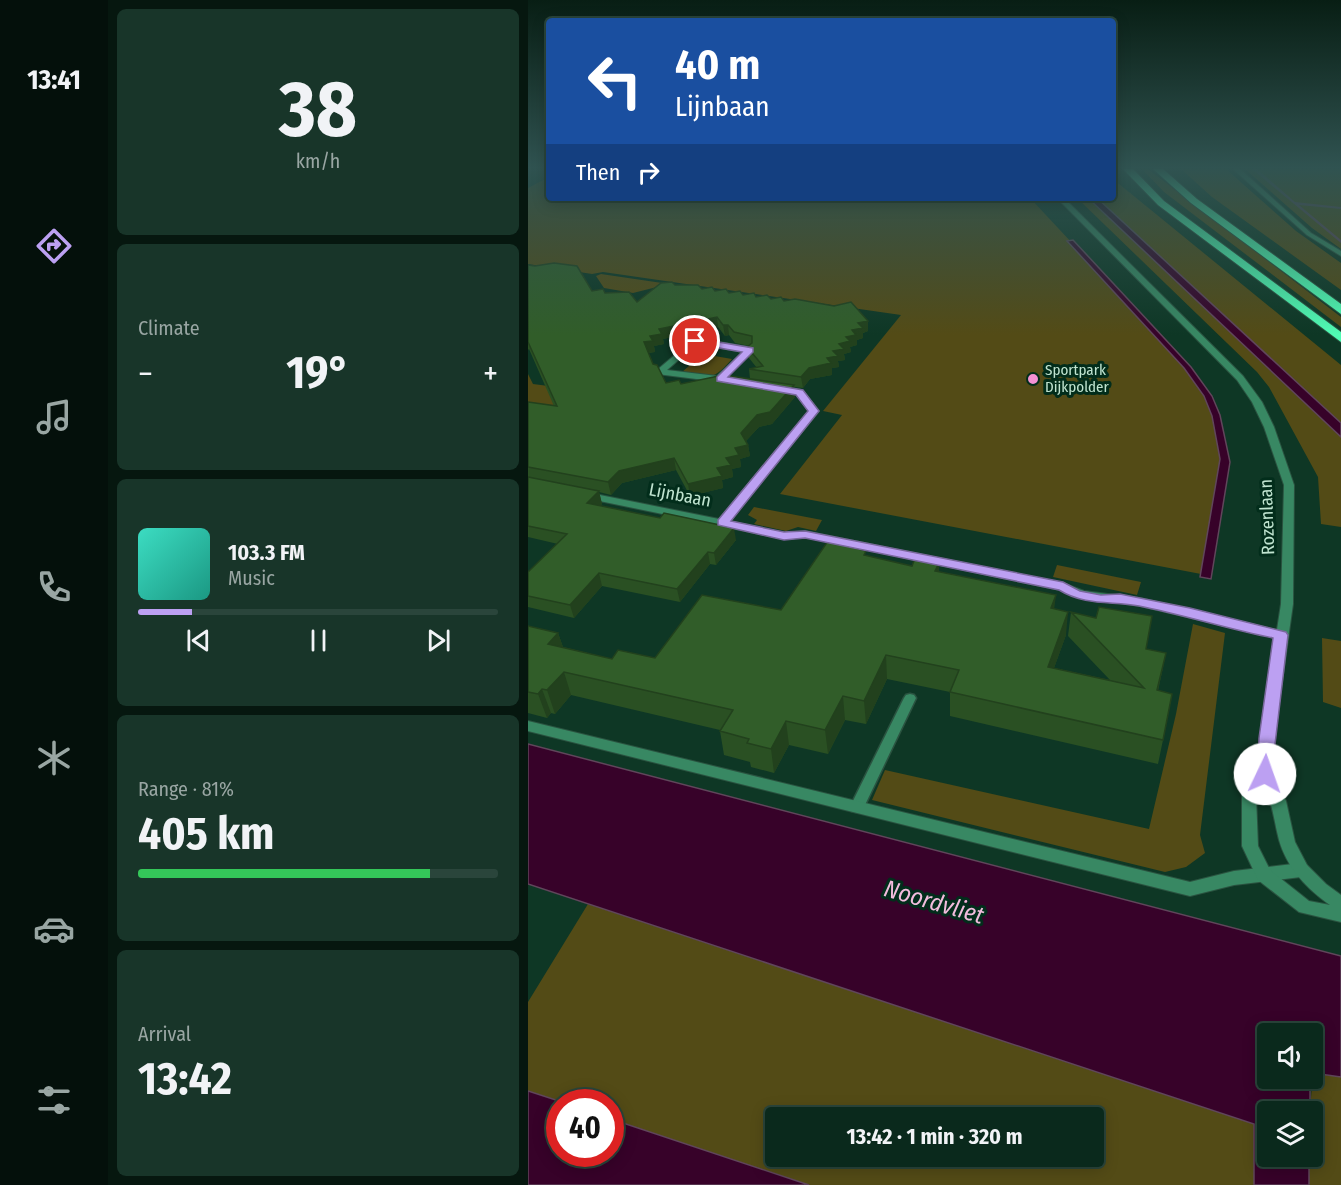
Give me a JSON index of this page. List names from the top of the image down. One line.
{"streets":{"street":["Lijnbaan","Rozenlaan"]},"crossings":[["Lijnbaan","Rozenlaan"]],"water":["Noordvliet"],"places":["Sportpark Dijkpolder"],"page":{"tabs":"13:41","tile":[["38","km/h"],"Climate",["Range · 81%","405 km"],["Arrival","13:42"]],"turn":["40 m","Lijnbaan"],"then":"Then","heat":["−","19°","+"],"song":["103.3 FM","Music"],"limit":"40","trip":"13:42 · 1 min · 320 m"}}
